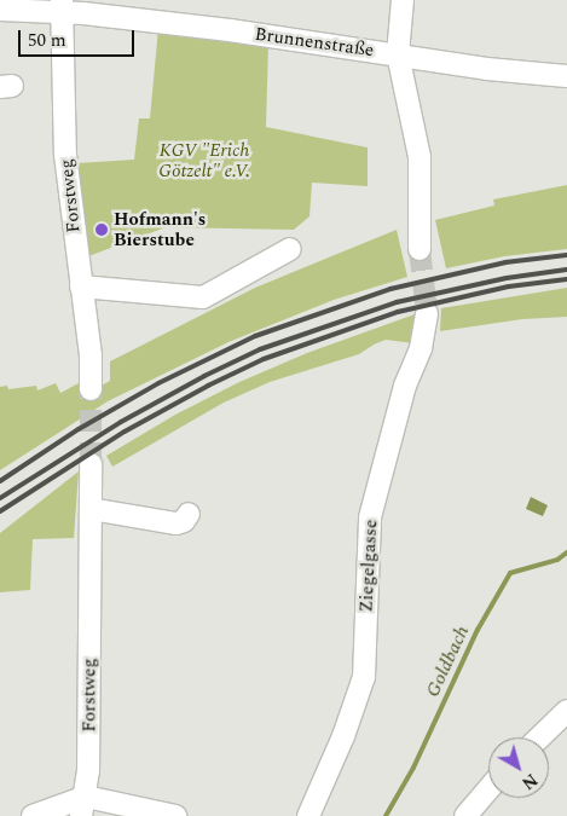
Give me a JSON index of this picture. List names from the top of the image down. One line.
{"streets":{"street":["Brunnenstraße","Forstweg","Ziegelgasse"]},"crossings":[["Brunnenstraße","Forstweg"]],"water":["Goldbach"],"parks":["KGV \"Erich Götzelt\" e.V."],"places":["Hofmann's Bierstube"],"scale_bar":"50 m","north":"bottom right"}
